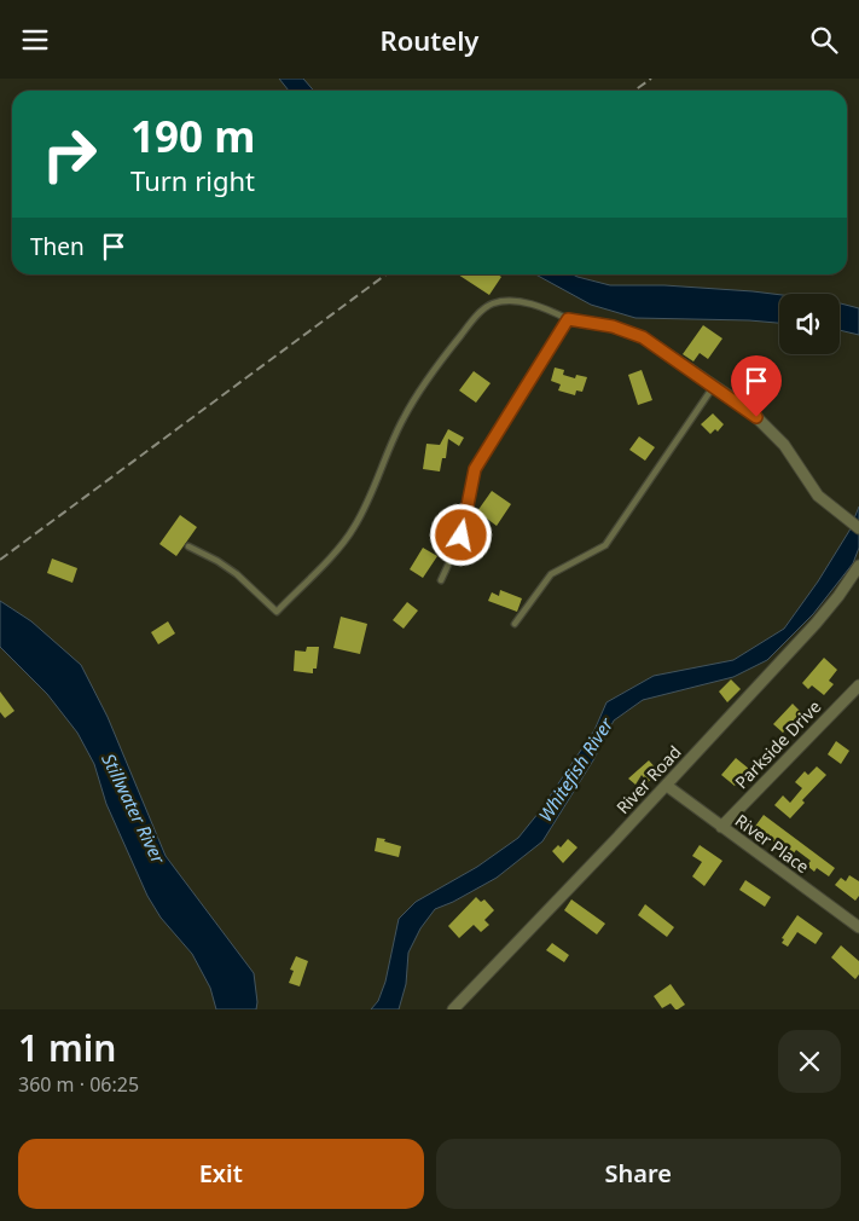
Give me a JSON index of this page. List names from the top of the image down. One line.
{"streets":{"street":["Parkside Drive","River Road","River Place"]},"crossings":[["Parkside Drive","River Place"],["River Road","River Place"]],"water":["Whitefish River","Stillwater River"],"page":{"header":"Routely","turn":["190 m","Turn right"],"then":"Then","heading":["1 min","360 m · 06:25"],"buttons":["Exit","Share"]}}
